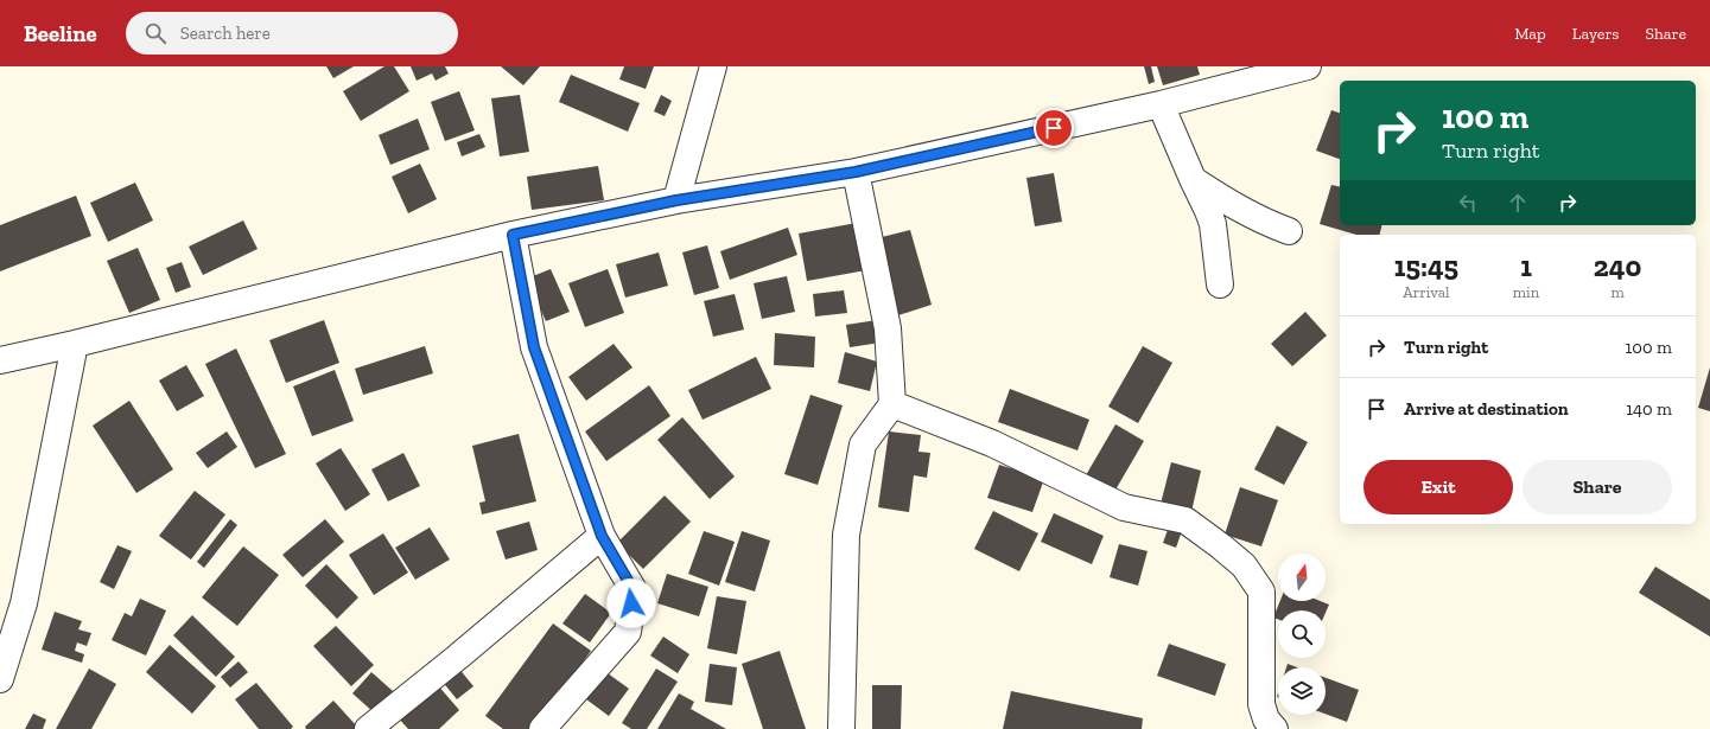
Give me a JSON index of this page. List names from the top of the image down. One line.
{"north":"top","page":{"header":"Beeline","search":"Search here","nav":["Map","Layers","Share"],"turn":["100 m","Turn right"],"eta":["15:45","Arrival","1","min","240","m"],"list":[{"name":"Turn right","value":"100 m"},{"name":"Arrive at destination","value":"140 m"}],"buttons":["Exit","Share"]}}
